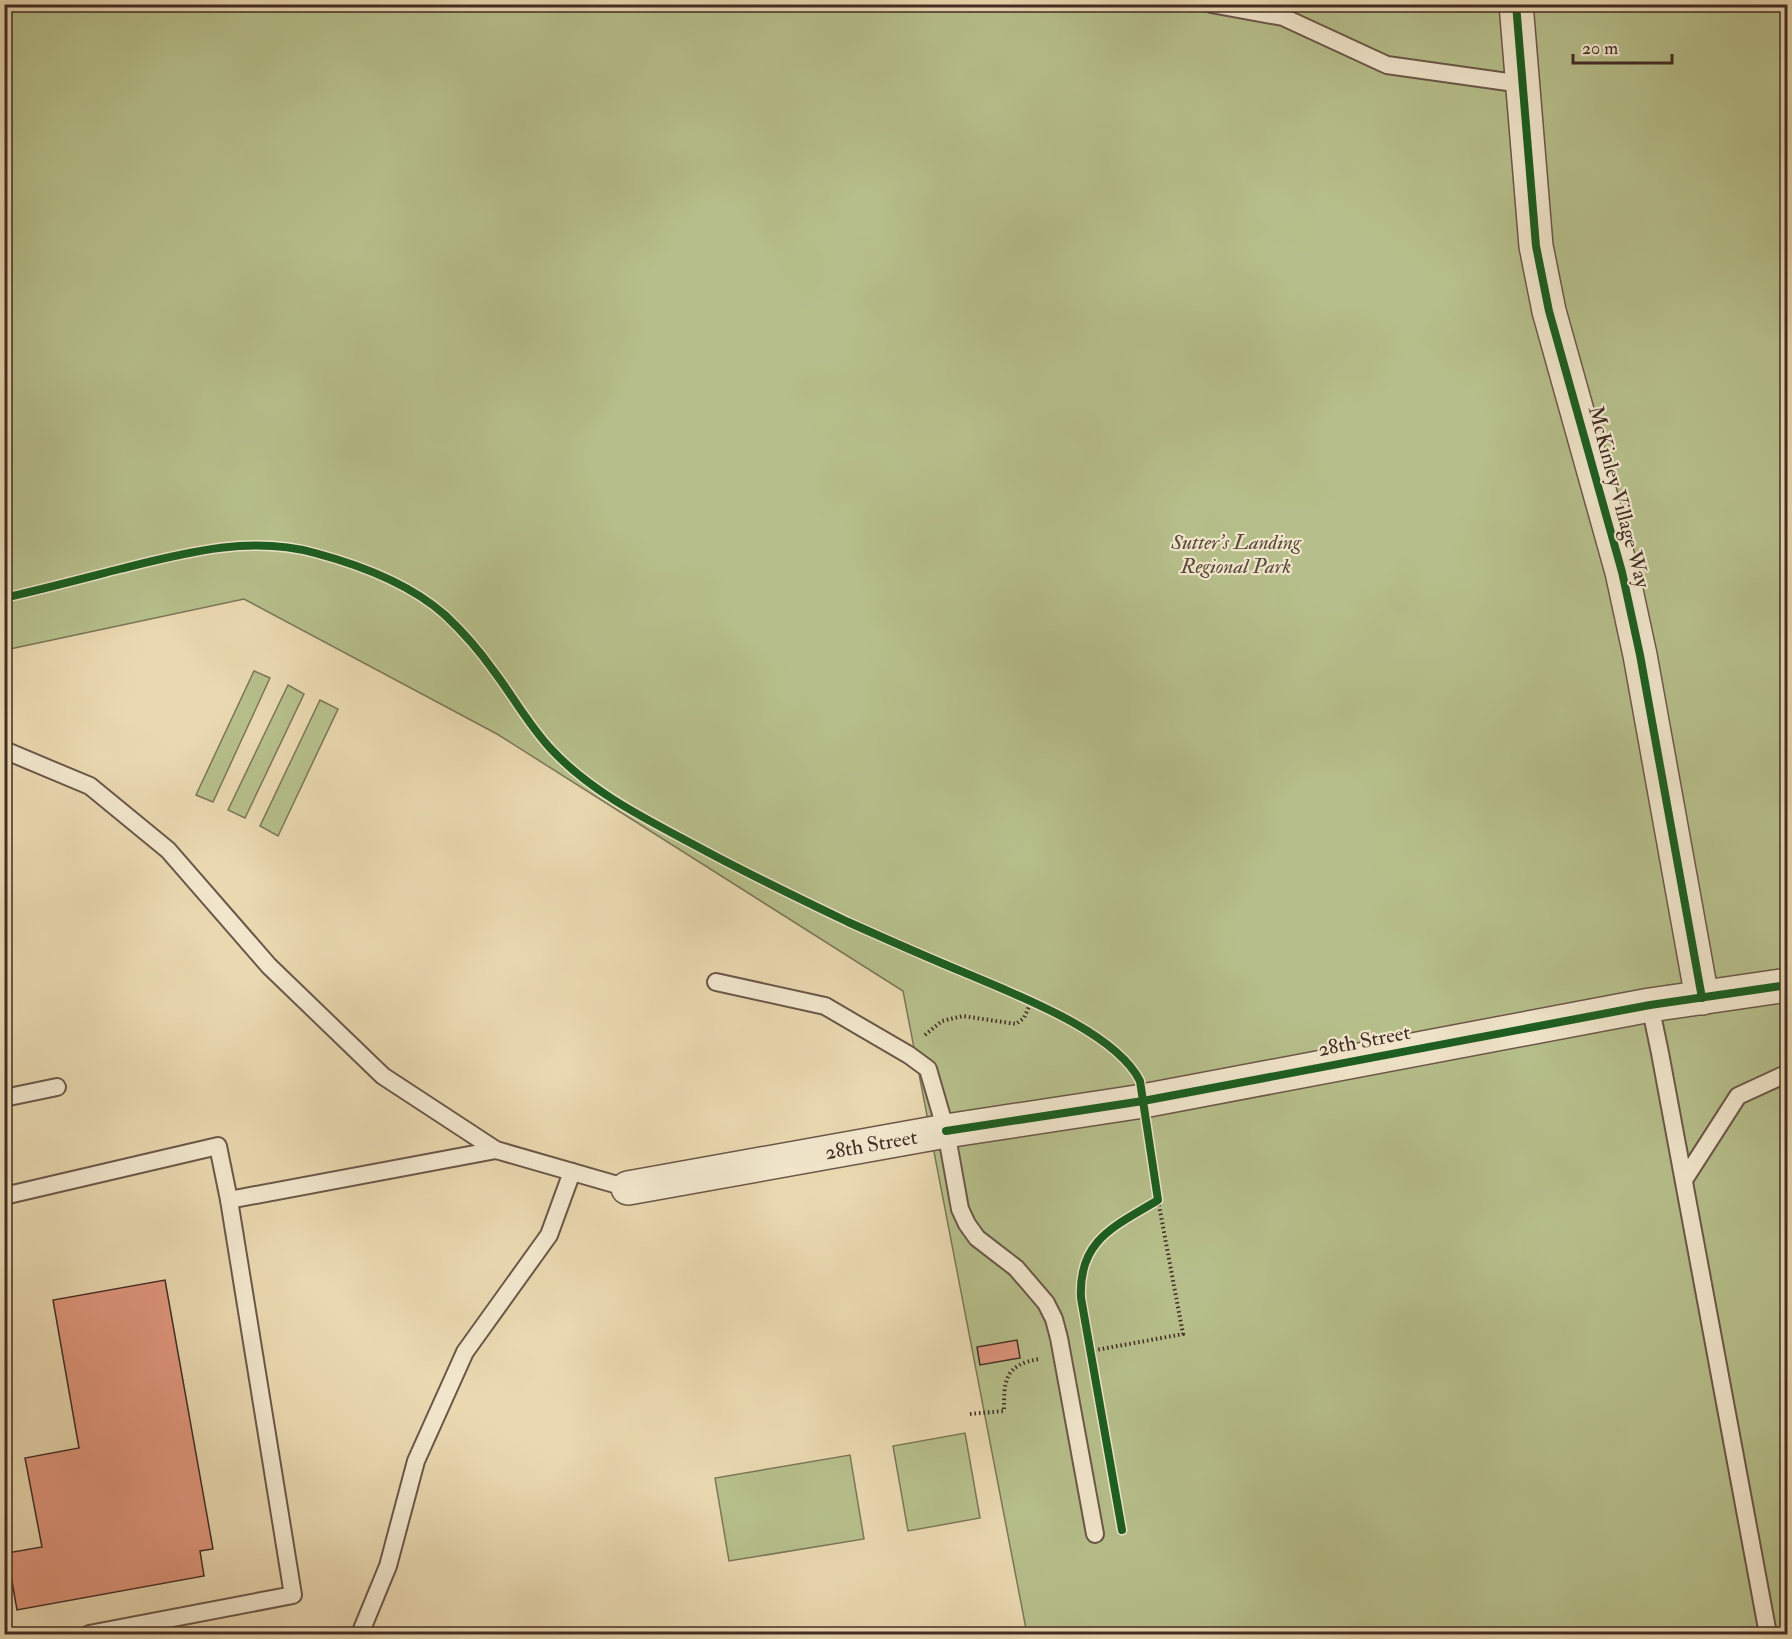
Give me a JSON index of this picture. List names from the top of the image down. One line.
{"streets":{"street":["McKinley Village Way","28th Street"]},"crossings":[["McKinley Village Way","28th Street"]],"parks":["Sutter's Landing Regional Park"],"scale_bar":"20 m"}
